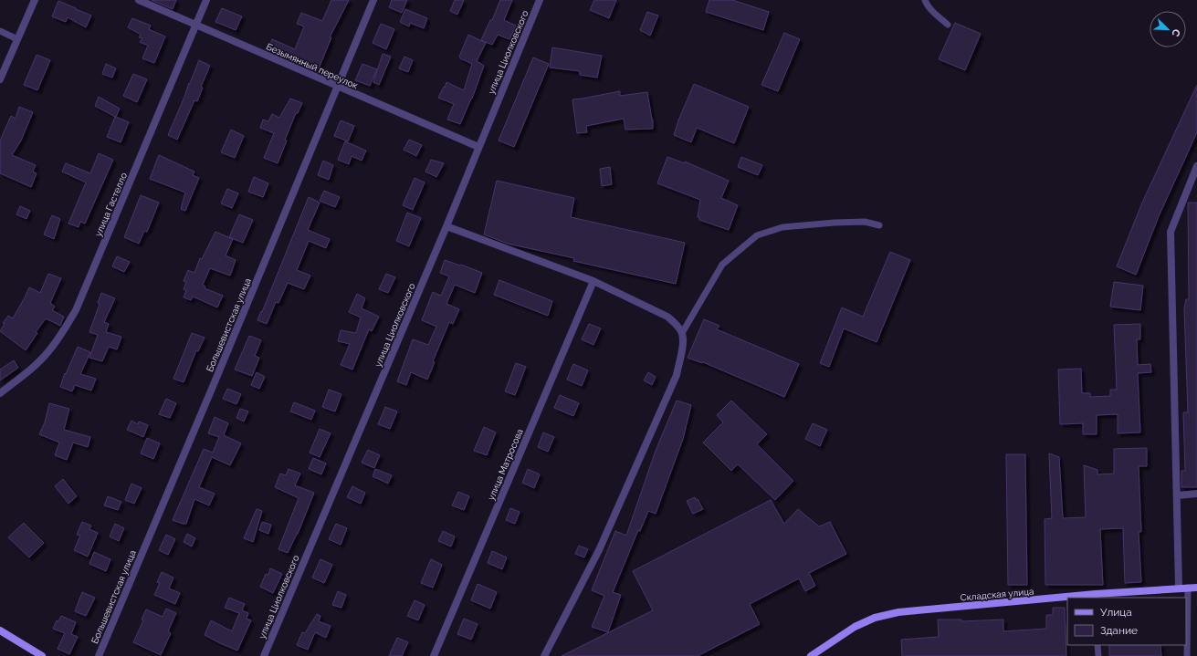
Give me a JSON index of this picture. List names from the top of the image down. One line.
{"streets":{"street":["улица Циолковского","Безымянный переулок","улица Гастелло","Большевистская улица","улица Матросова","Складская улица"]},"crossings":[["улица Циолковского","Безымянный переулок"],["Безымянный переулок","улица Гастелло"],["Безымянный переулок","Большевистская улица"]],"legend":["Улица","Здание"],"north":"bottom right"}
